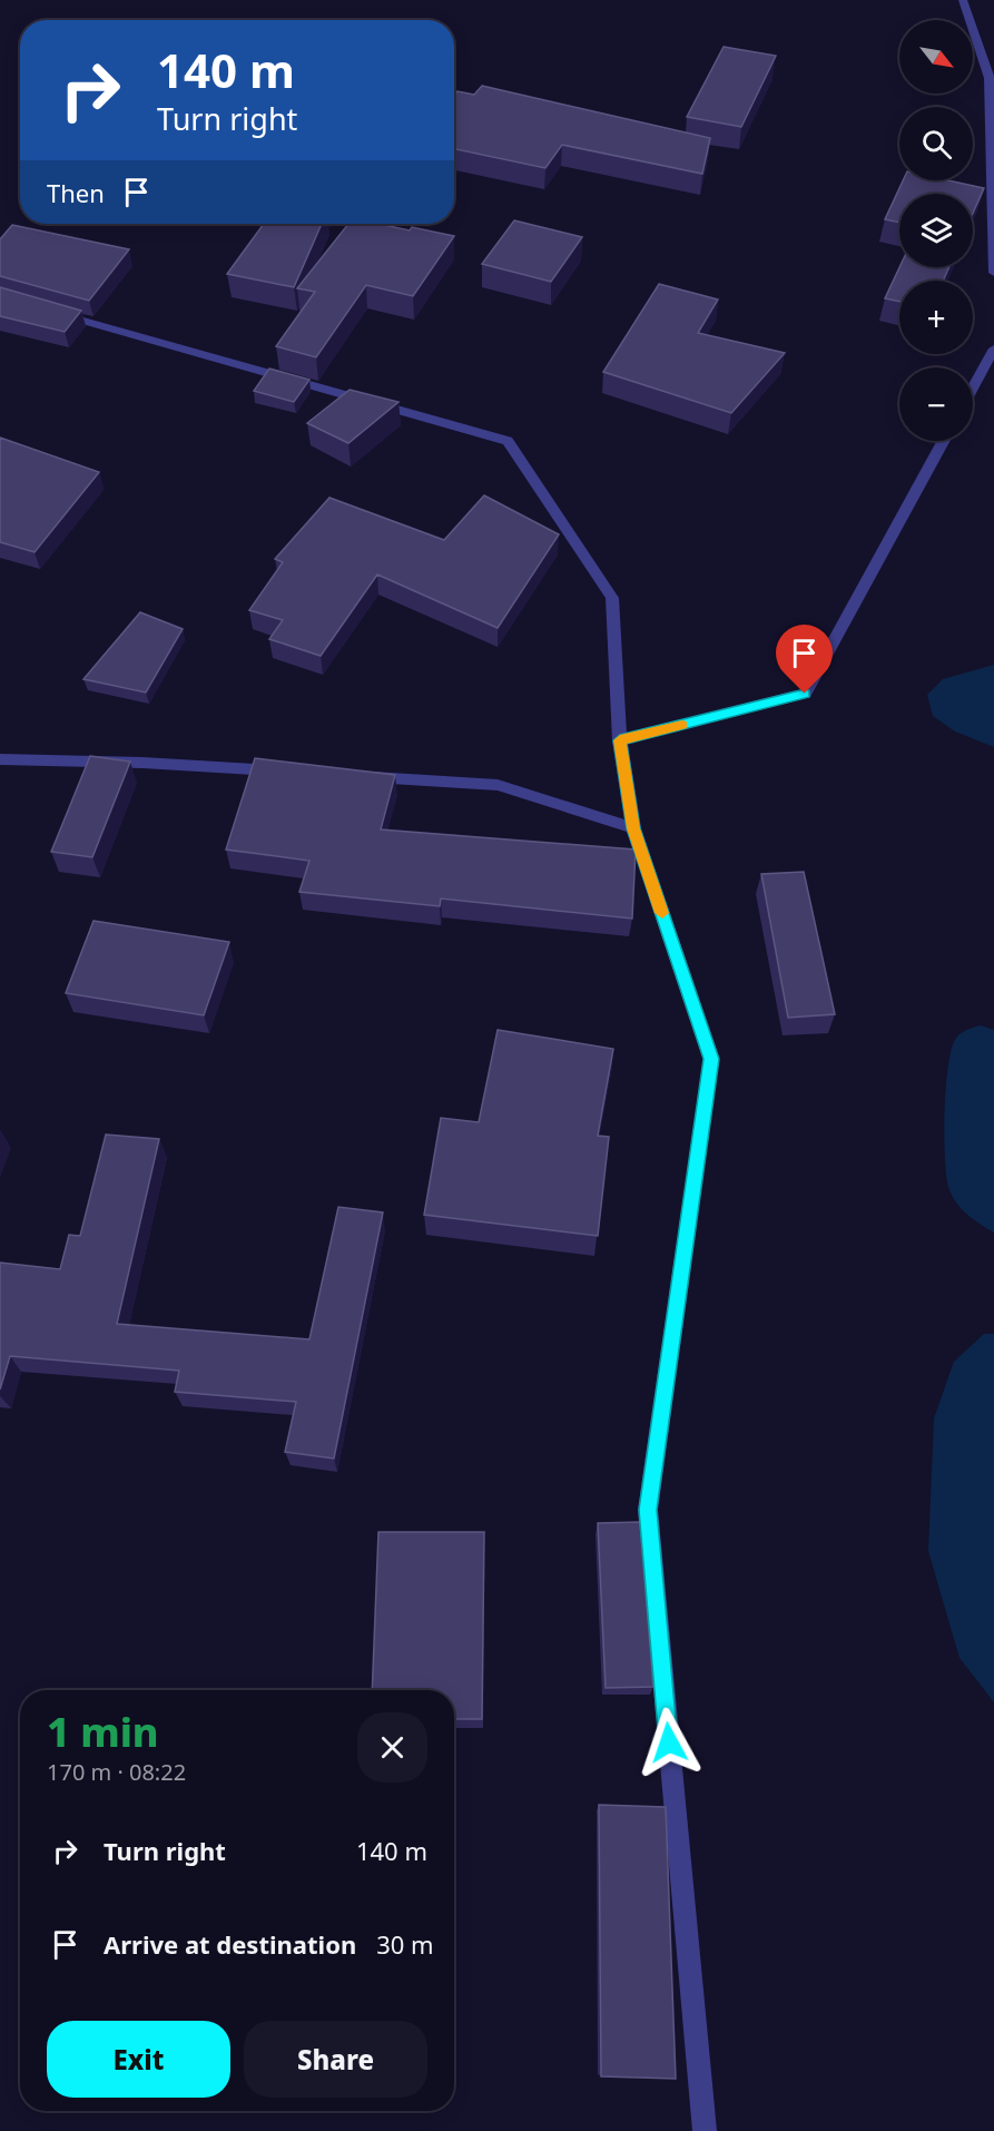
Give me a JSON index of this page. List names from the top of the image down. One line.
{"north":"bottom right","page":{"map_buttons":["+","−"],"turn":["140 m","Turn right"],"then":"Then","heading":["1 min","170 m · 08:22"],"list":[{"name":"Turn right","value":"140 m"},{"name":"Arrive at destination","value":"30 m"}],"buttons":["Exit","Share"]}}
